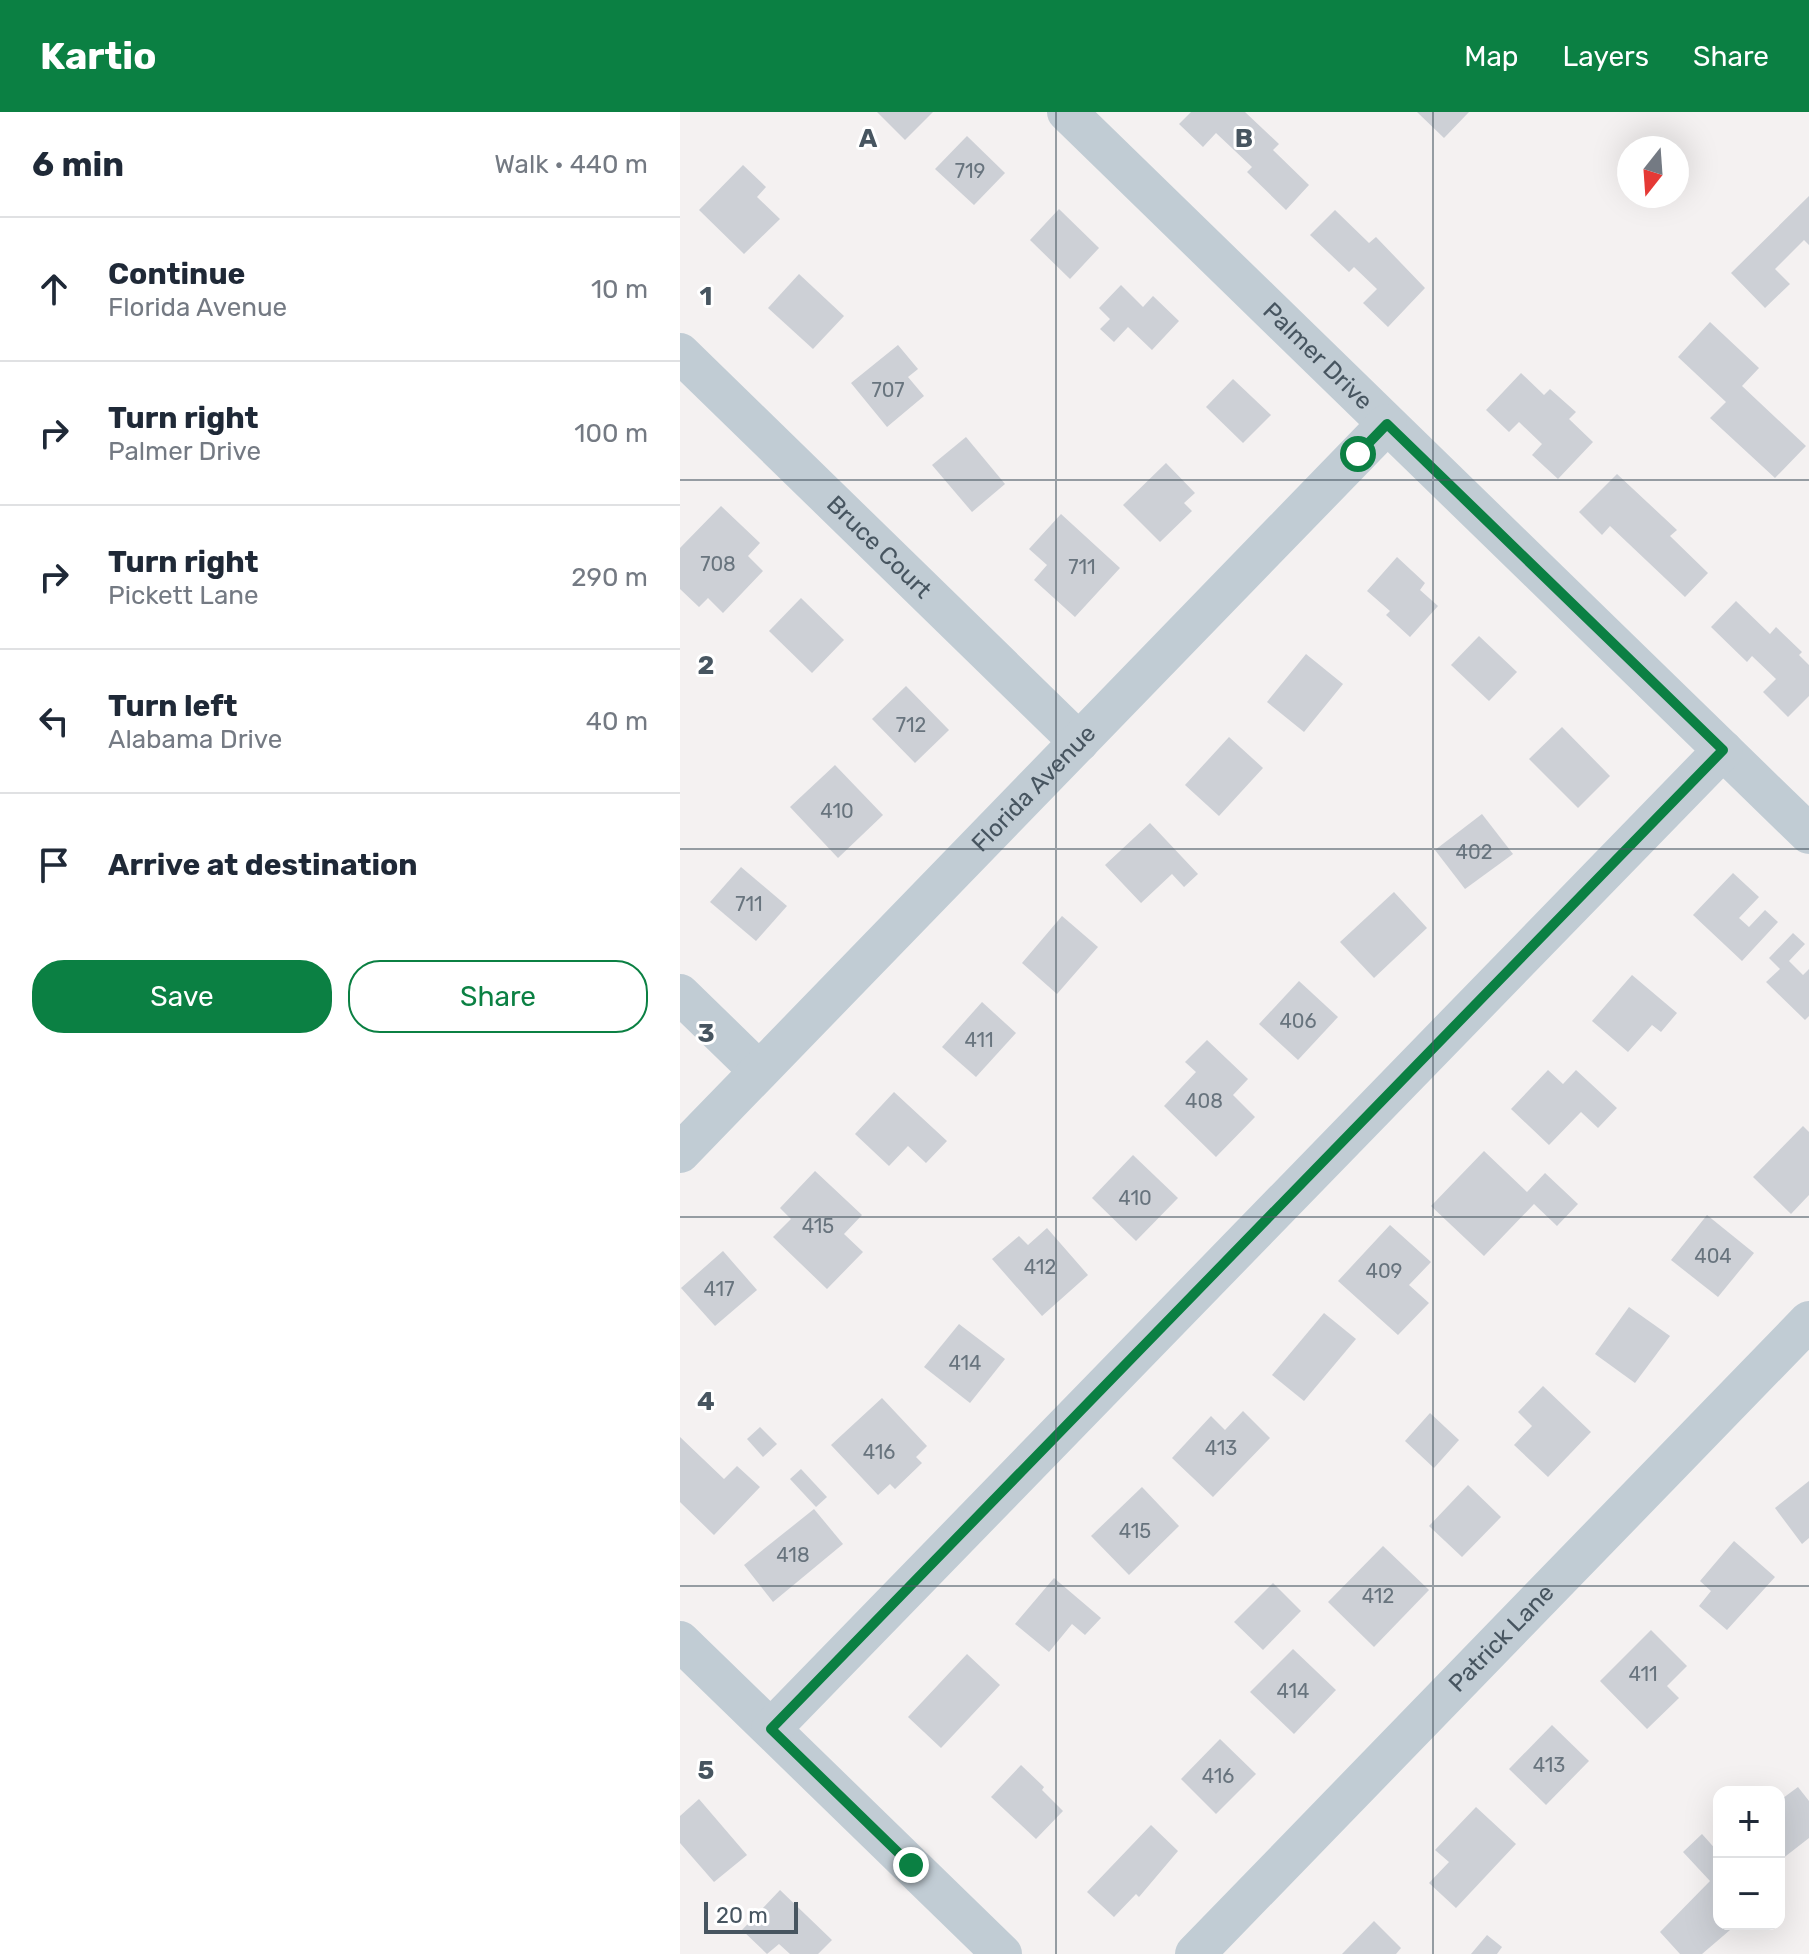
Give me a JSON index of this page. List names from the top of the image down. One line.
{"streets":{"street":["Palmer Drive","Bruce Court","Florida Avenue","Patrick Lane"]},"crossings":[["Palmer Drive","Florida Avenue"],["Bruce Court","Florida Avenue"]],"house_numbers":["719","707","708","711","712","410","402","711","406","411","408","410","415","404","412","409","417","414","413","416","415","418","412","411","414","413","416"],"scale_bar":"20 m","north":"bottom","page":{"header":"Kartio","nav":["Map","Layers","Share"],"heading":["6 min","Walk · 440 m"],"list":[["Continue","Florida Avenue","10 m"],["Turn right","Palmer Drive","100 m"],["Turn right","Pickett Lane","290 m"],["Turn left","Alabama Drive","40 m"],"Arrive at destination"],"buttons":["Save","Share"],"map_buttons":["+","−"],"scale":"20 m"},"grid":{"columns":["A","B"],"rows":["1","2","3","4","5"]}}
